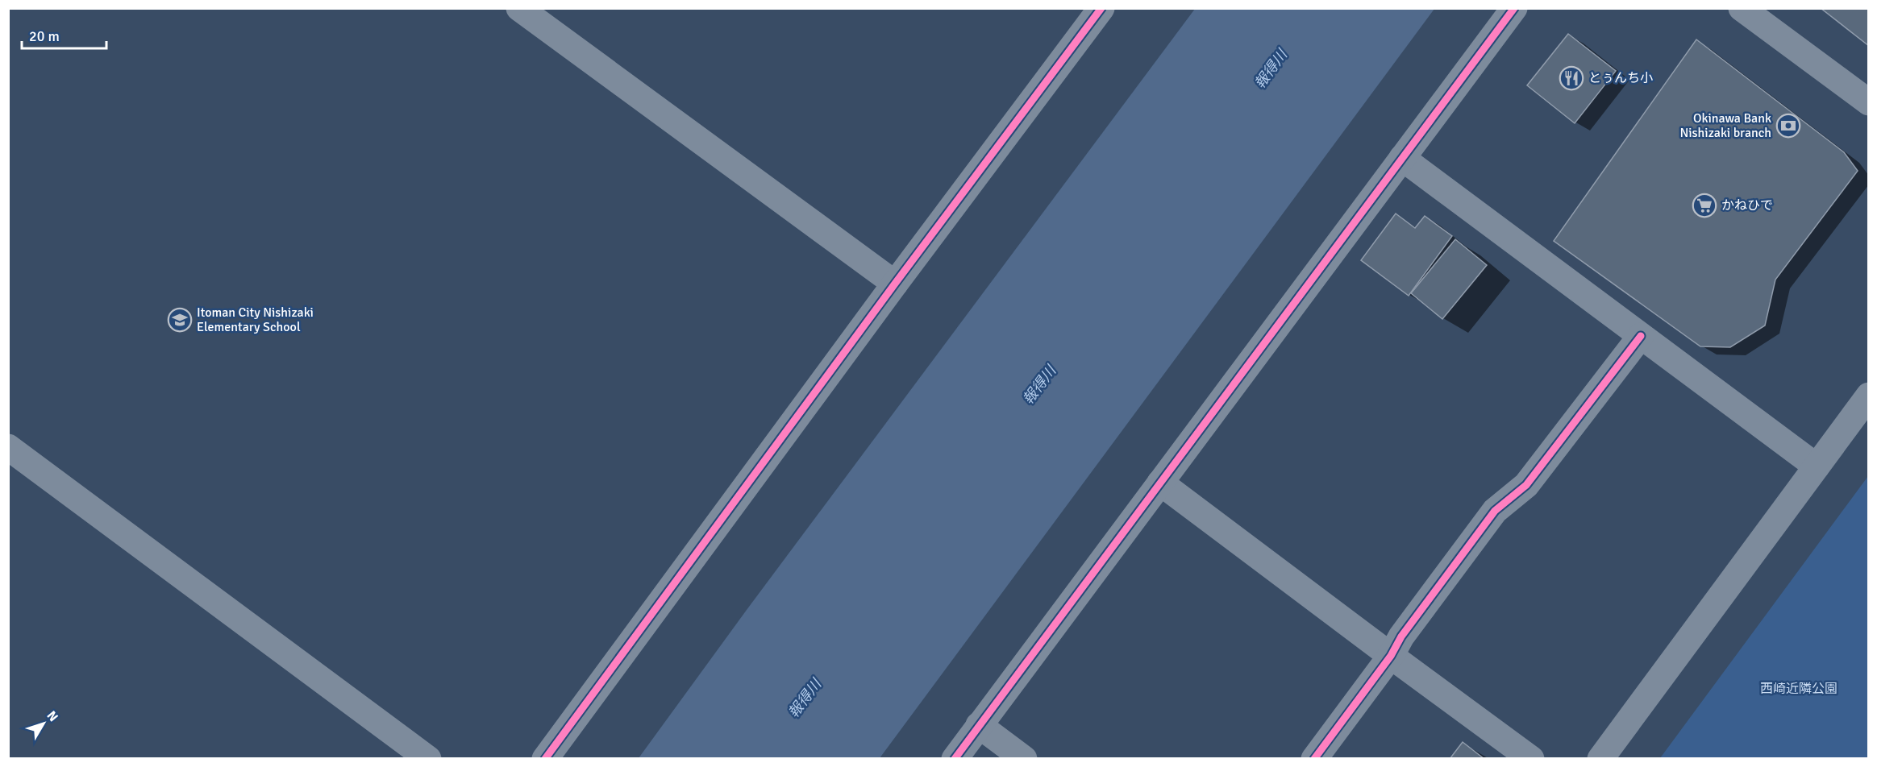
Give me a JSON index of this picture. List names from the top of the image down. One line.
{"water":["報得川"],"parks":["西崎近隣公園"],"places":{"restaurant":["とぅんち小"],"bank":["Okinawa Bank Nishizaki branch"],"supermarket":["かねひで"],"school or university":["Itoman City Nishizaki Elementary School"]},"scale_bar":"20 m","north":"top right"}
